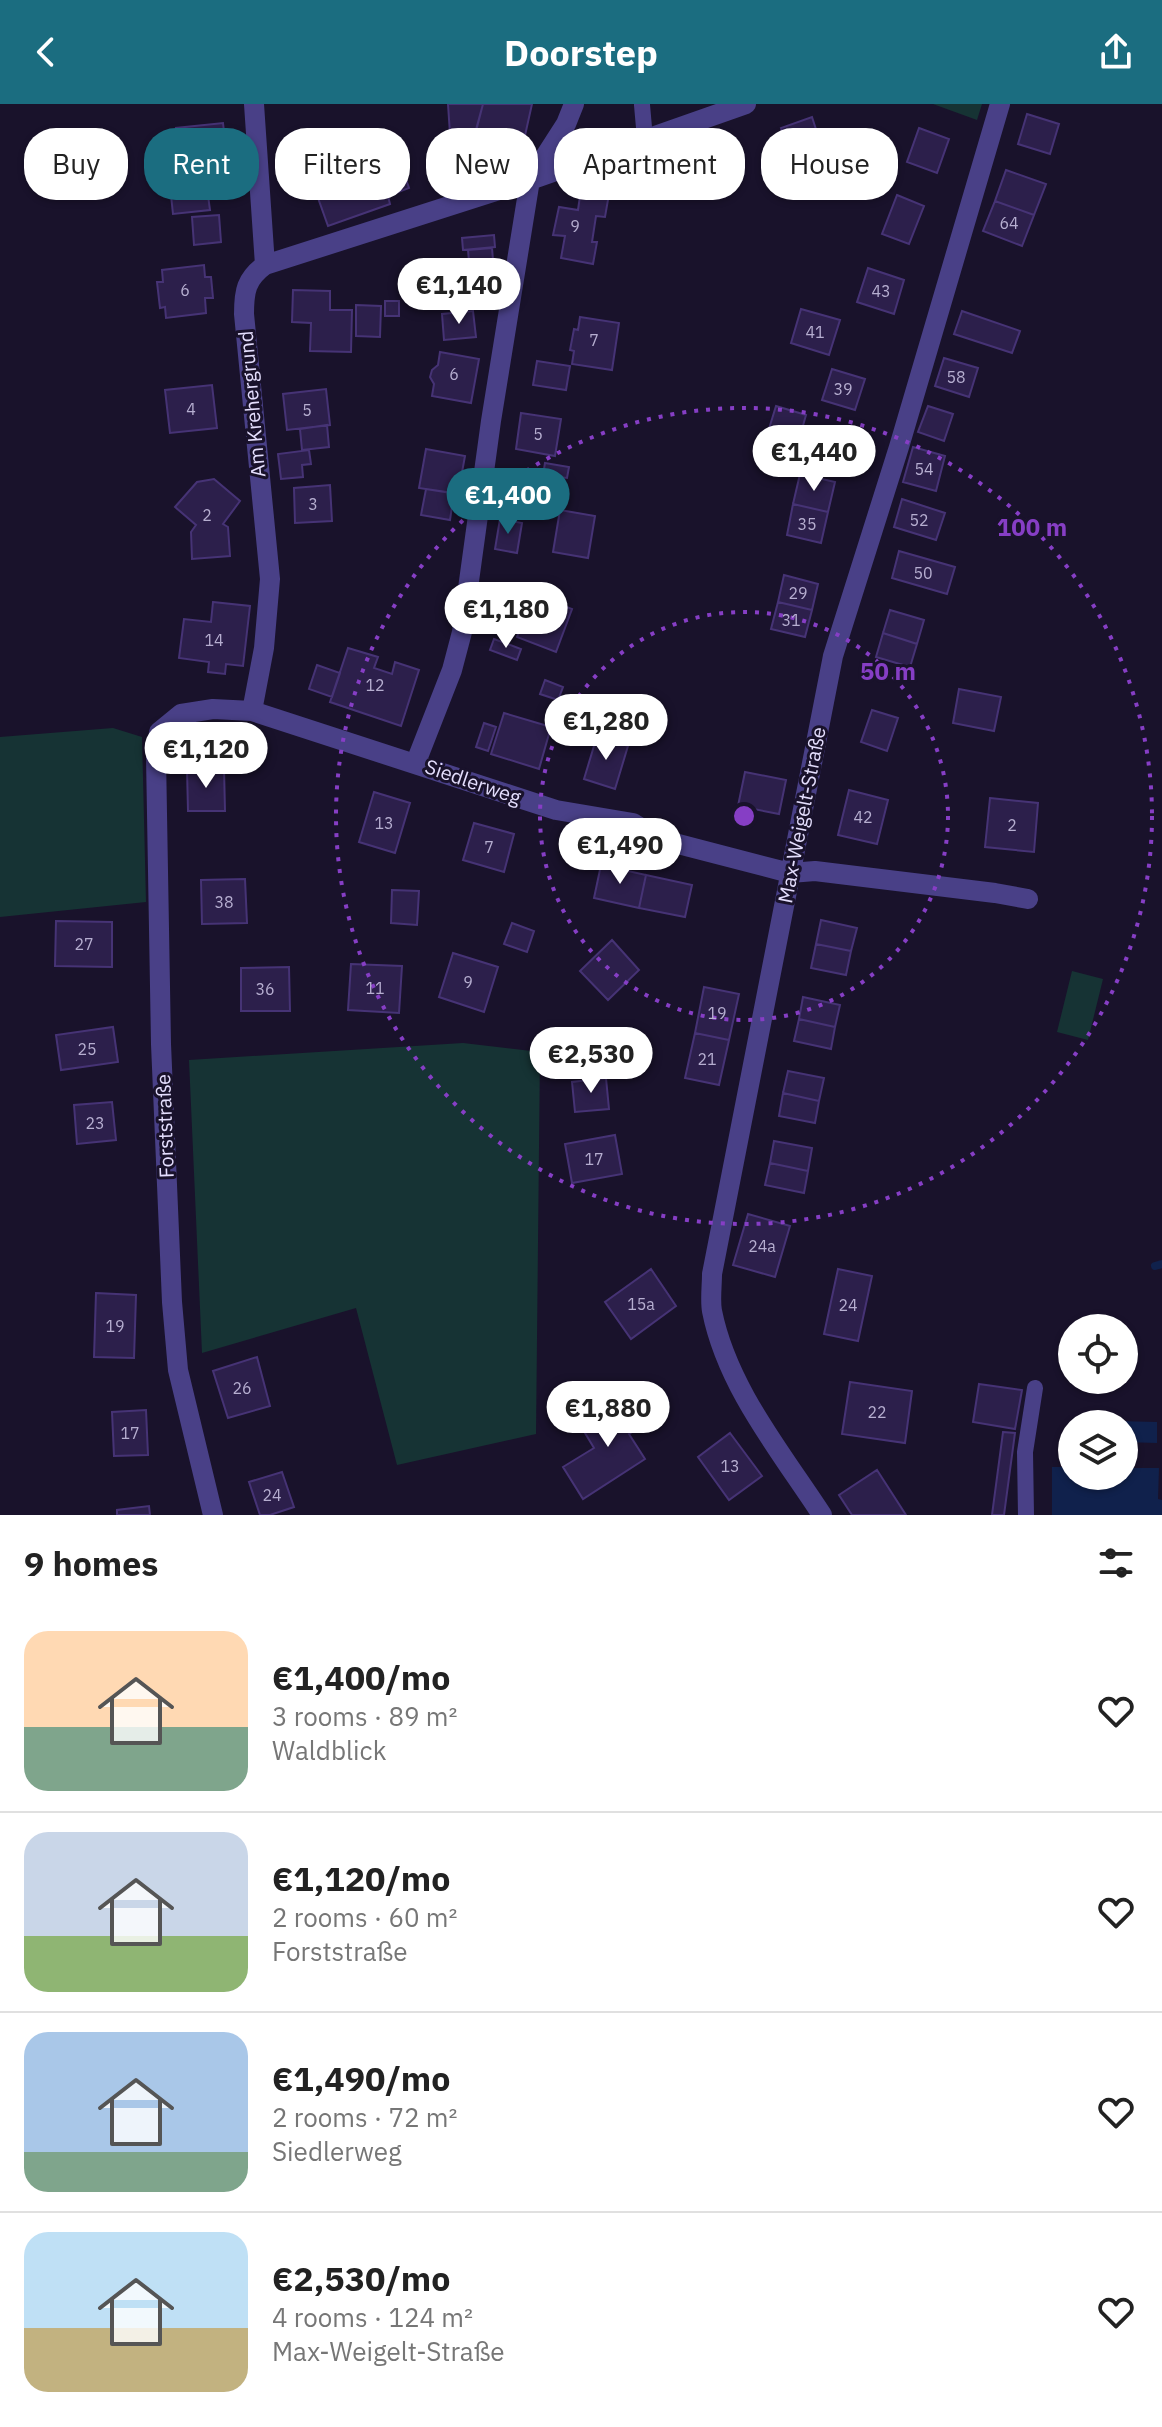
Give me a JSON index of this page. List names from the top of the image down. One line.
{"streets":{"street":["Am Krehergrund","Siedlerweg","Max-Weigelt-Straße","Forststraße"]},"crossings":[["Am Krehergrund","Siedlerweg"],["Siedlerweg","Max-Weigelt-Straße"],["Siedlerweg","Forststraße"]],"house_numbers":["64","9","6","43","41","7","6","58","39","4","5","5","54","3","2","52","35","50","29","31","14","12","42","13","2","7","38","27","9","11","36","19","25","21","23","17","24a","15a","24","19","26","22","17","13","24"],"page":{"header":"Doorstep","chip":["Buy","Rent","Filters","New","Apartment","House"],"price":["€1,140","€1,440","€1,400","€1,180","€1,280","€1,120","€1,490","€2,530","€1,880"],"heading":"9 homes","list":[{"name":"€1,400/mo","note":"3 rooms · 89 m² · Waldblick"},{"name":"€1,120/mo","note":"2 rooms · 60 m² · Forststraße"},{"name":"€1,490/mo","note":"2 rooms · 72 m² · Siedlerweg"},{"name":"€2,530/mo","note":"4 rooms · 124 m² · Max-Weigelt-Straße"}]},"rings":["100 m","50 m"]}
